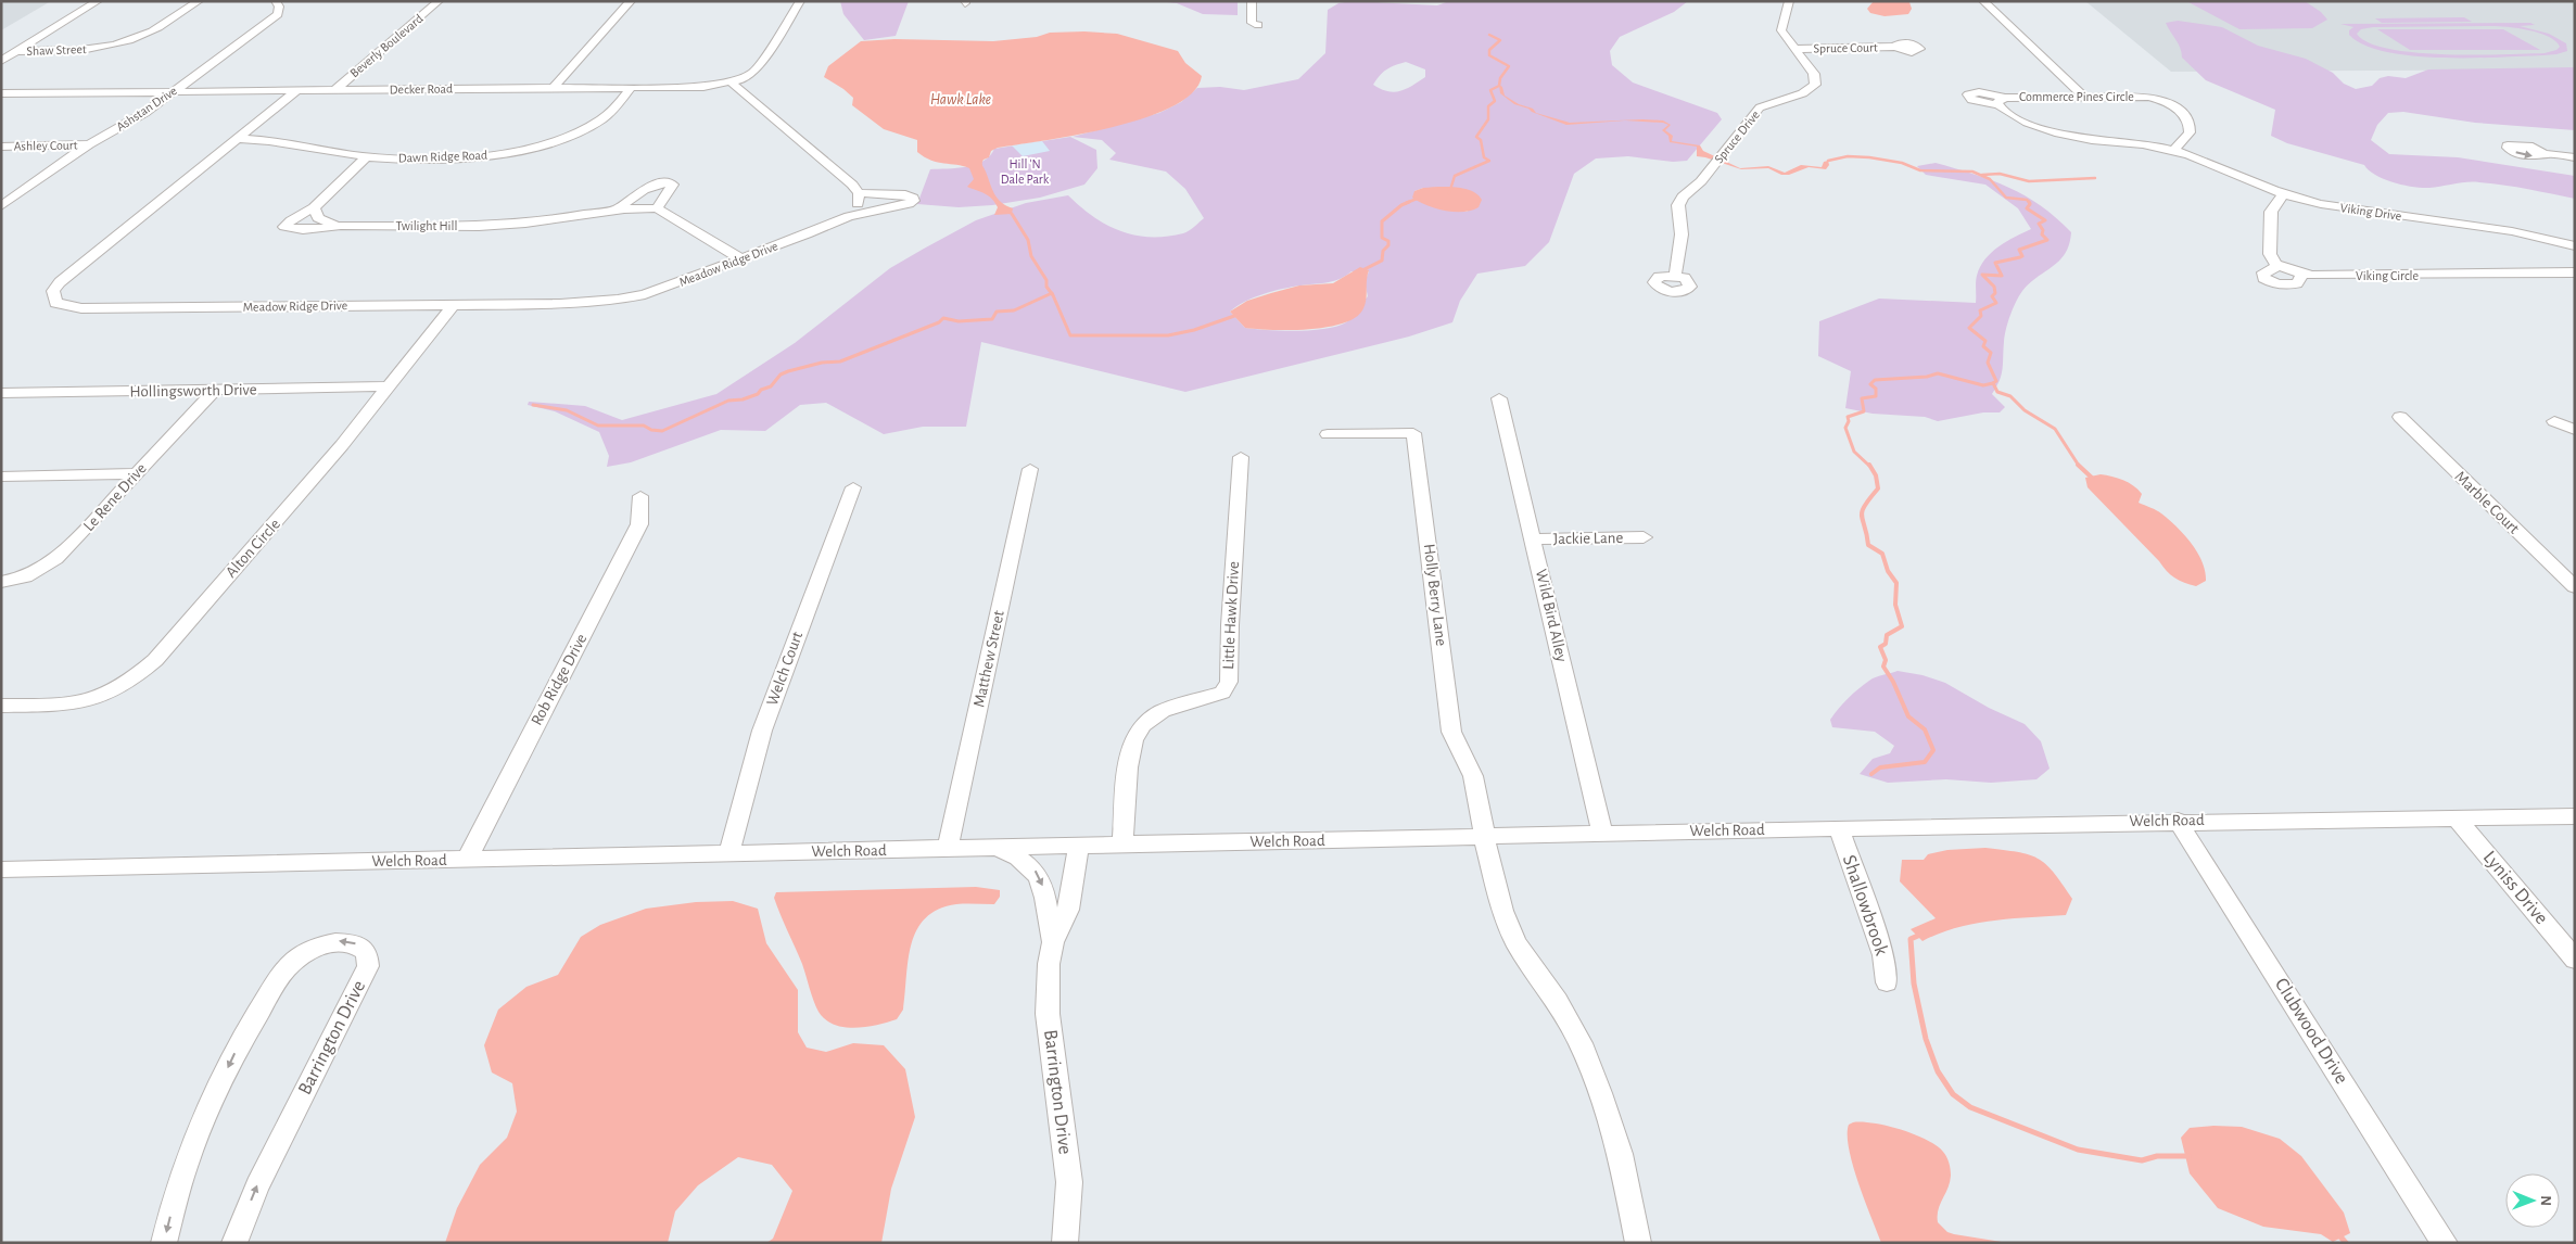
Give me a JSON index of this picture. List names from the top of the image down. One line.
{"streets":{"street":["Beverly Boulevard","Spruce Court","Shaw Street","Decker Road","Commerce Pines Circle","Ashstan Drive","Spruce Drive","Ashley Court","Dawn Ridge Road","Viking Drive","Twilight Hill","Meadow Ridge Drive","Viking Circle","Hollingsworth Drive","Le Rene Drive","Marble Court","Jackie Lane","Alton Circle","Holly Berry Lane","Little Hawk Drive","Wild Bird Alley","Matthew Street","Welch Court","Rob Ridge Drive","Welch Road","Lyniss Drive","Shallowbrook","Clubwood Drive","Barrington Drive"]},"crossings":[["Beverly Boulevard","Decker Road"],["Spruce Court","Spruce Drive"],["Decker Road","Ashstan Drive"],["Decker Road","Dawn Ridge Road"],["Decker Road","Meadow Ridge Drive"],["Commerce Pines Circle","Viking Drive"],["Ashstan Drive","Ashley Court"],["Dawn Ridge Road","Meadow Ridge Drive"],["Twilight Hill","Meadow Ridge Drive"],["Meadow Ridge Drive","Alton Circle"],["Hollingsworth Drive","Le Rene Drive"],["Hollingsworth Drive","Alton Circle"],["Jackie Lane","Wild Bird Alley"],["Holly Berry Lane","Welch Road"],["Little Hawk Drive","Welch Road"],["Wild Bird Alley","Welch Road"],["Matthew Street","Welch Road"],["Welch Court","Welch Road"],["Rob Ridge Drive","Welch Road"],["Welch Road","Lyniss Drive"],["Welch Road","Shallowbrook"],["Welch Road","Clubwood Drive"],["Welch Road","Barrington Drive"]],"water":["Hawk Lake"],"parks":["Hill 'N Dale Park"],"north":"right"}
